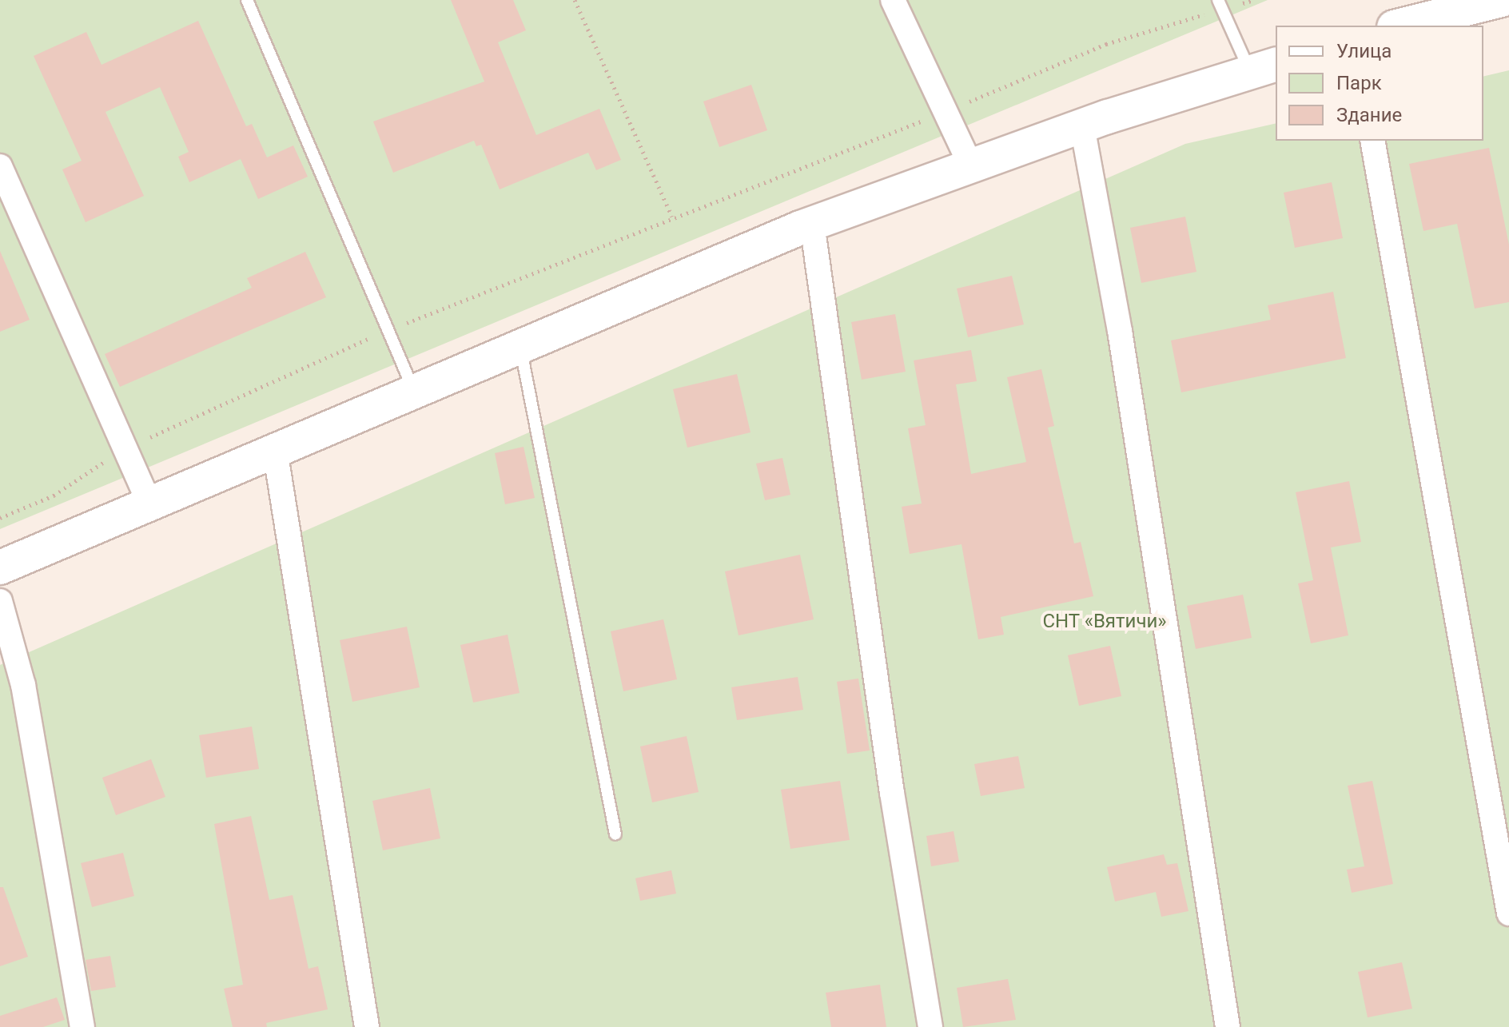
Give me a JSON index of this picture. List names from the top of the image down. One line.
{"parks":["СНТ «Вятичи»"],"legend":["Улица","Парк","Здание"]}
